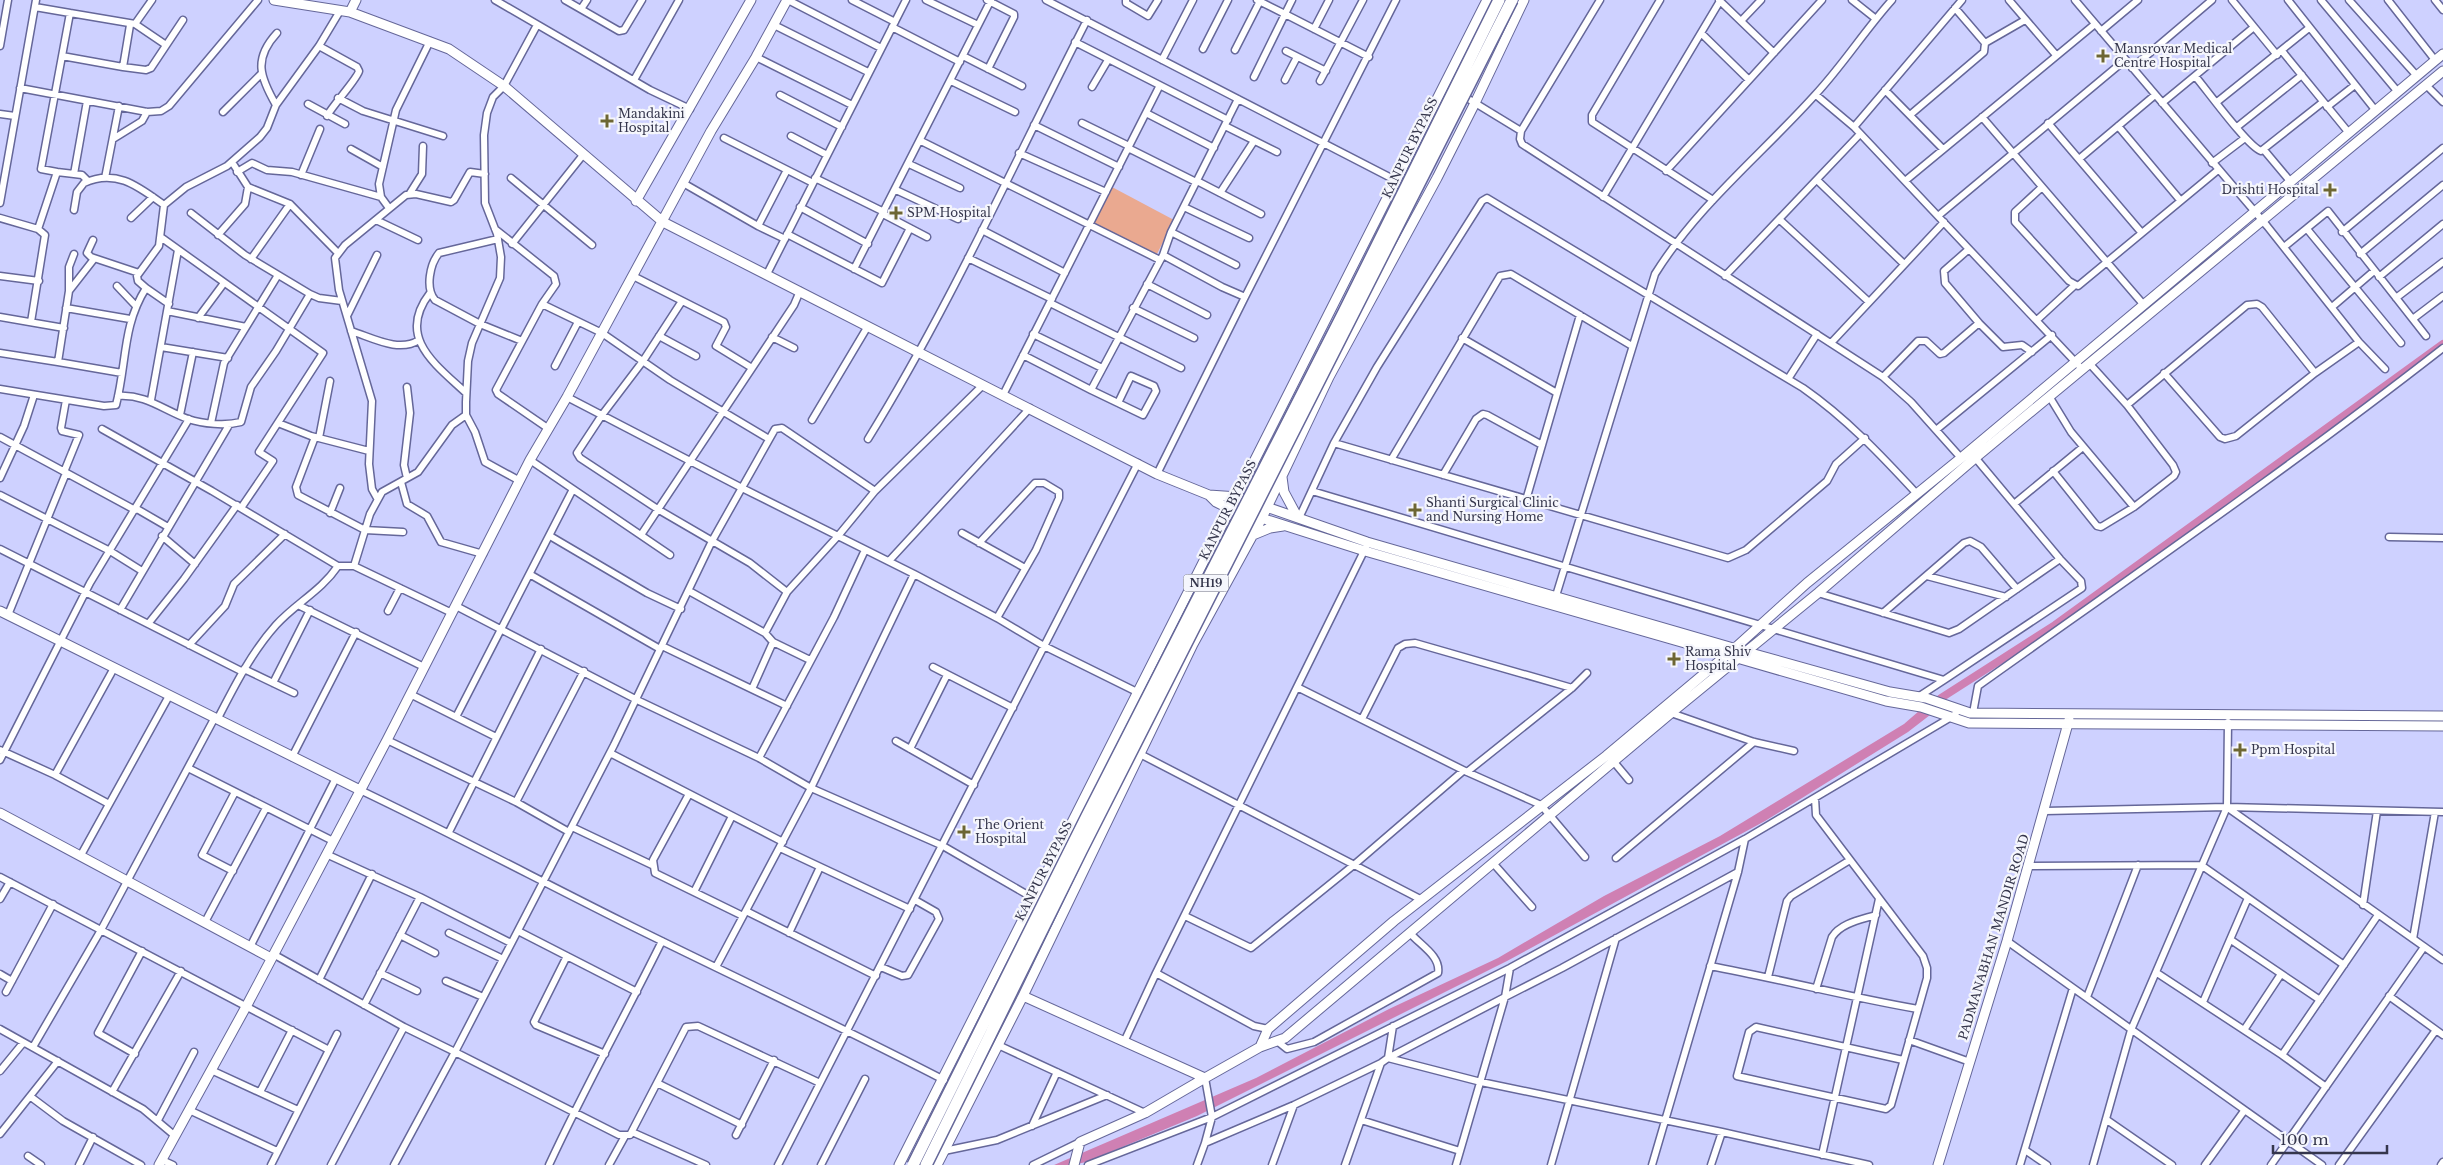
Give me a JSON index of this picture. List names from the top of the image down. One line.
{"streets":{"highway":["KANPUR BYPASS","NH19"],"street":["PADMANABHAN MANDIR ROAD"]},"places":{"health":["Mansrovar Medical Centre Hospital","Mandakini Hospital","Drishti Hospital","SPM Hospital","Shanti Surgical Clinic and Nursing Home","Rama Shiv Hospital","Ppm Hospital","The Orient Hospital"]},"scale_bar":"100 m"}
